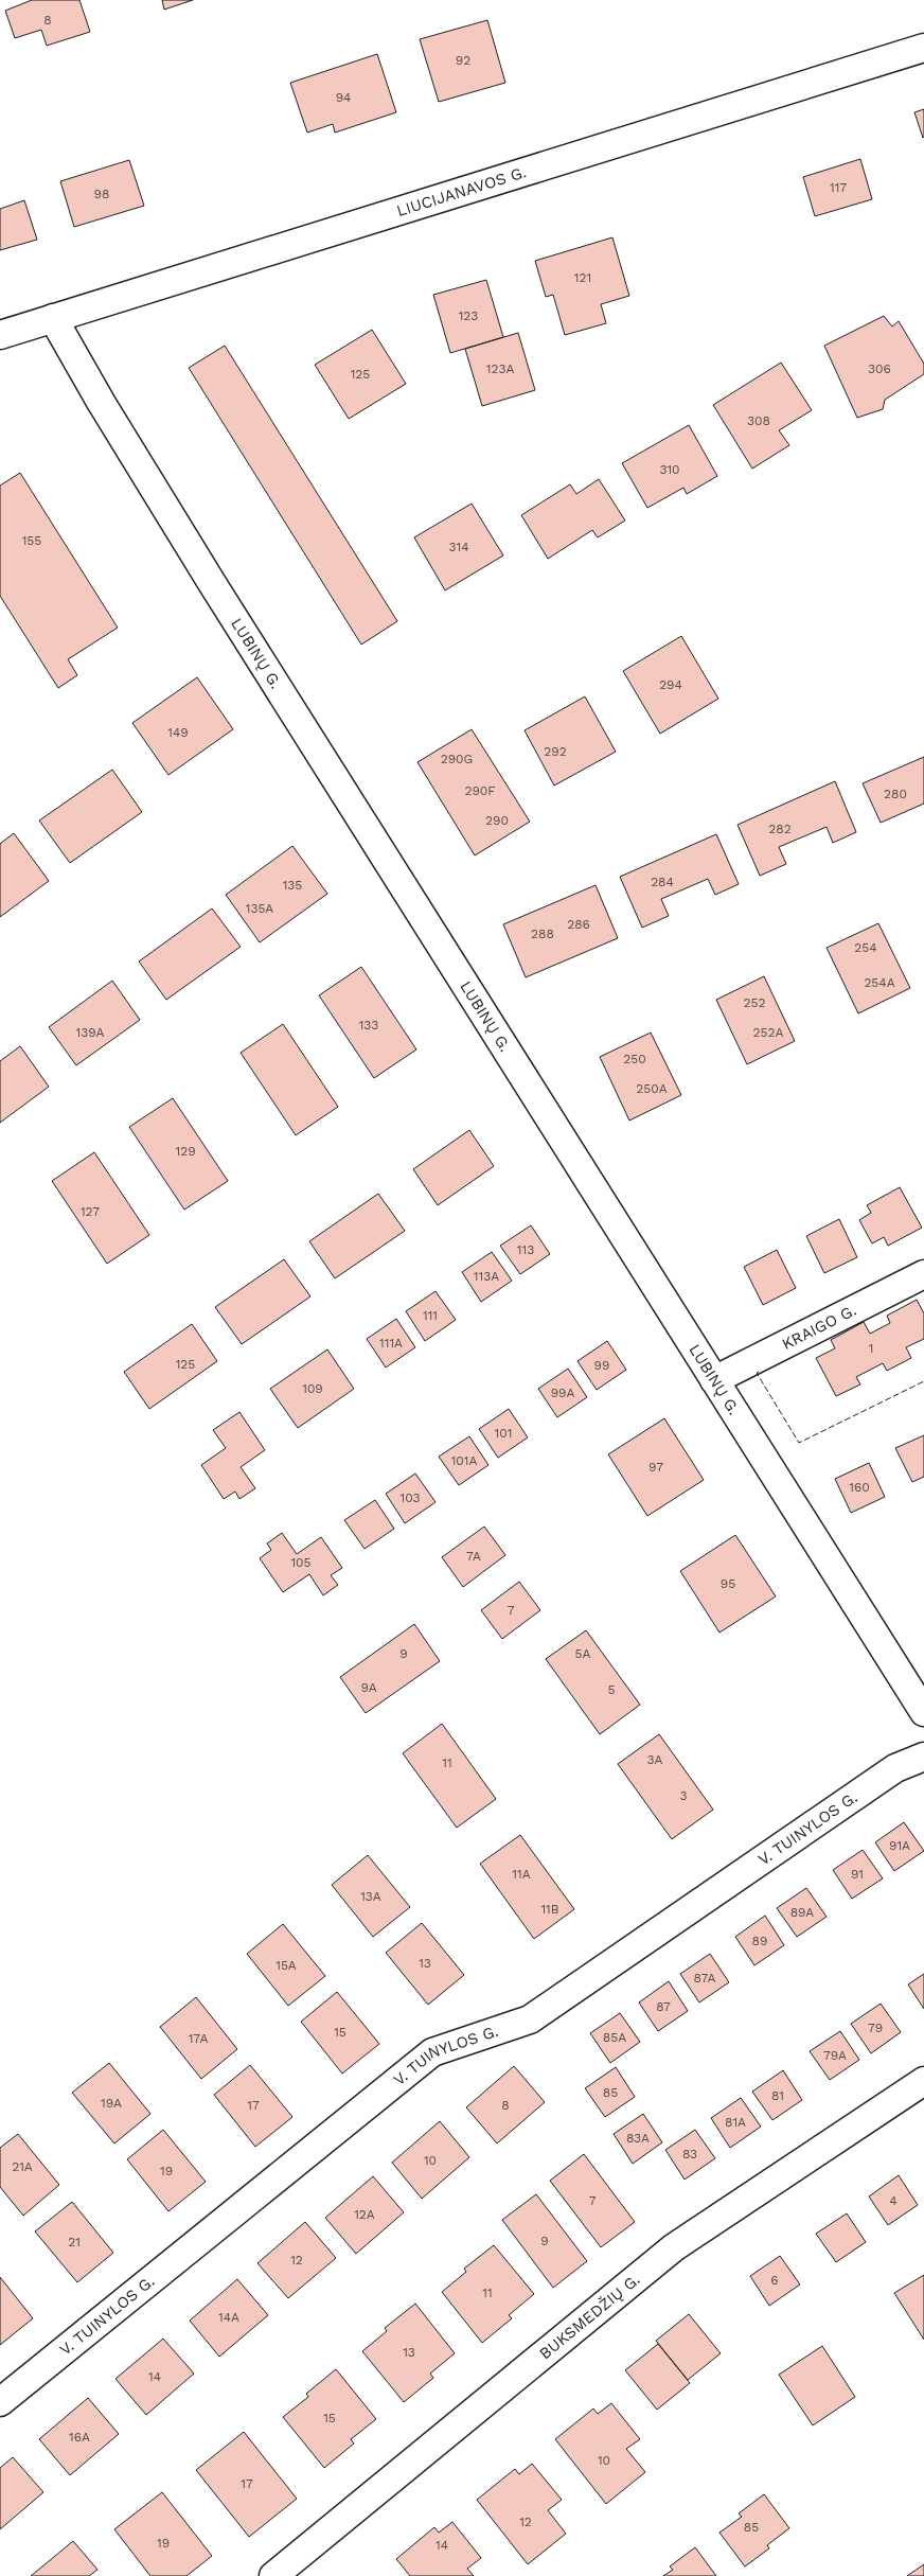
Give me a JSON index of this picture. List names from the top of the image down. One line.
{"streets":{"street":["LIUCIJANAVOS G.","LUBINŲ G.","KRAIGO G.","V. TUINYLOS G.","BUKSMEDŽIŲ G."]},"crossings":[["LIUCIJANAVOS G.","LUBINŲ G."],["LUBINŲ G.","KRAIGO G."]],"house_numbers":["8","92","94","117","98","121","123","123A","306","125","308","310","155","314","294","149","292","290G","290F","280","290","282","284","135","135A","286","288","254","254A","252","133","139A","252A","250","250A","129","127","113","113A","111","111A","1","125","99","109","99A","101","101A","97","160","103","7A","105","95","7","9","5A","9A","5","3A","11","3","91A","11A","91","13A","11B","89A","89","13","15A","87A","87","79","15","85A","17A","79A","85","81","19A","17","8","81A","83A","83","10","21A","19","7","4","12A","9","21","12","6","11","14A","13","14","15","16A","10","17","12","85","19","14"]}
